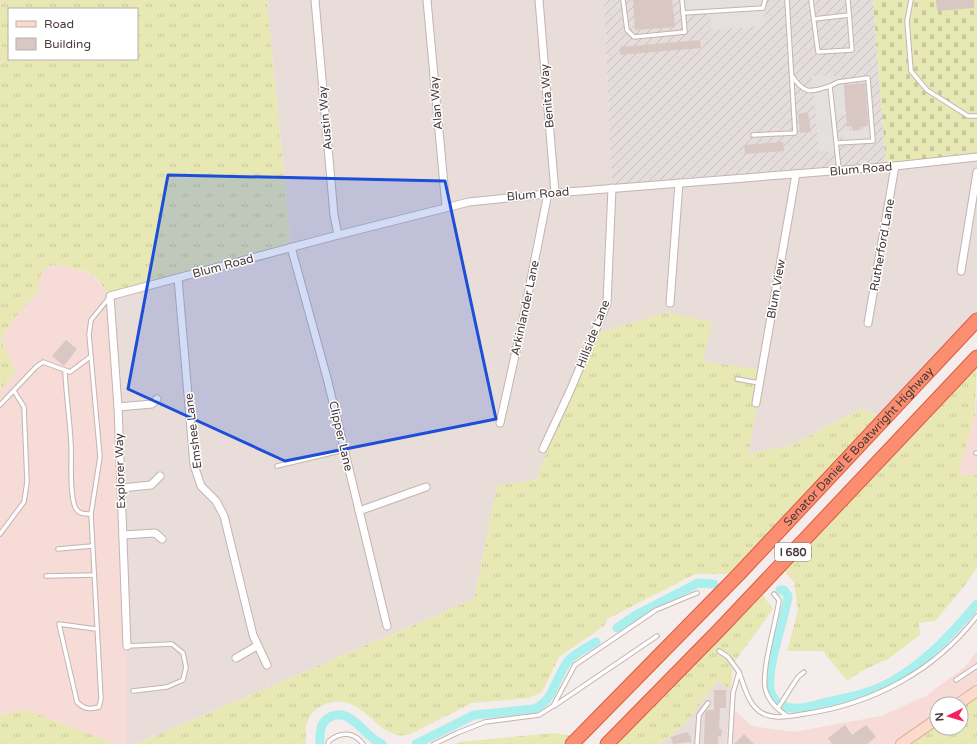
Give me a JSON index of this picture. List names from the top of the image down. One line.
{"streets":{"highway":["Senator Daniel E Boatwright Highway","I 680"],"street":["Benita Way","Alan Way","Austin Way","Blum Road","Rutherford Lane","Blum View","Arkinlander Lane","Hillside Lane","Emshee Lane","Clipper Lane","Explorer Way"]},"crossings":[["Benita Way","Blum Road"],["Benita Way","Arkinlander Lane"],["Alan Way","Blum Road"],["Austin Way","Blum Road"],["Blum Road","Rutherford Lane"],["Blum Road","Blum View"],["Blum Road","Arkinlander Lane"],["Blum Road","Hillside Lane"],["Blum Road","Emshee Lane"],["Blum Road","Clipper Lane"],["Blum Road","Explorer Way"]],"legend":["Road","Building"],"north":"left"}
